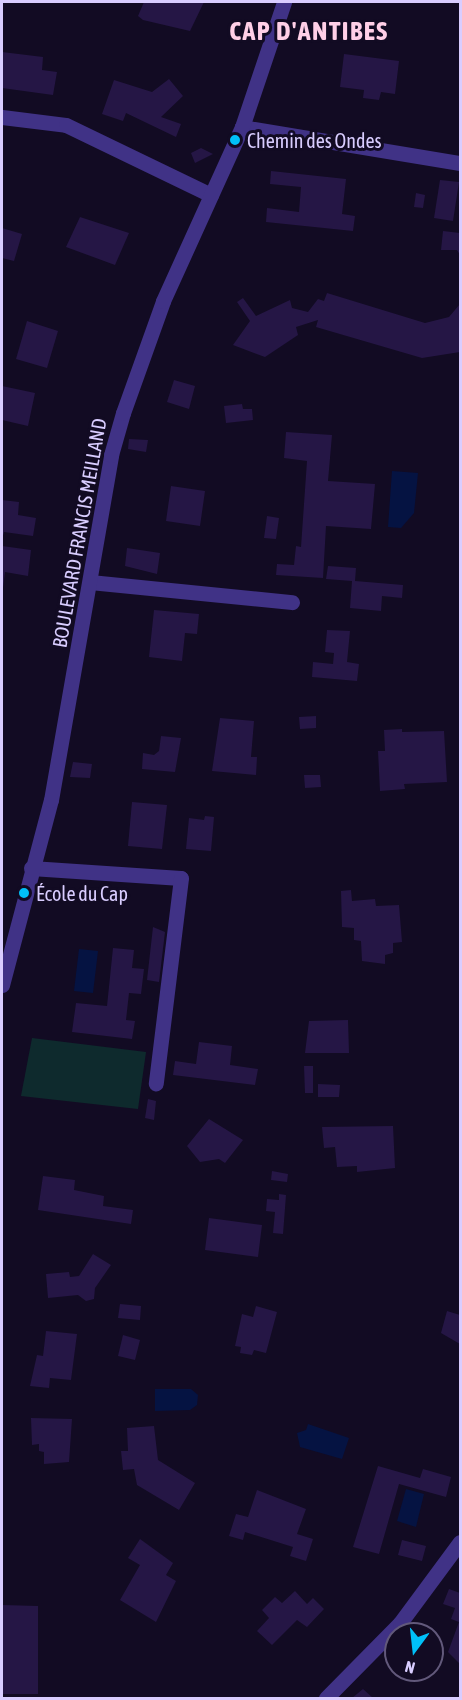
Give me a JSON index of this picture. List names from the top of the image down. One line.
{"streets":{"street":["BOULEVARD FRANCIS MEILLAND"]},"districts":["CAP D'ANTIBES"],"places":["Chemin des Ondes","École du Cap"],"north":"bottom"}
